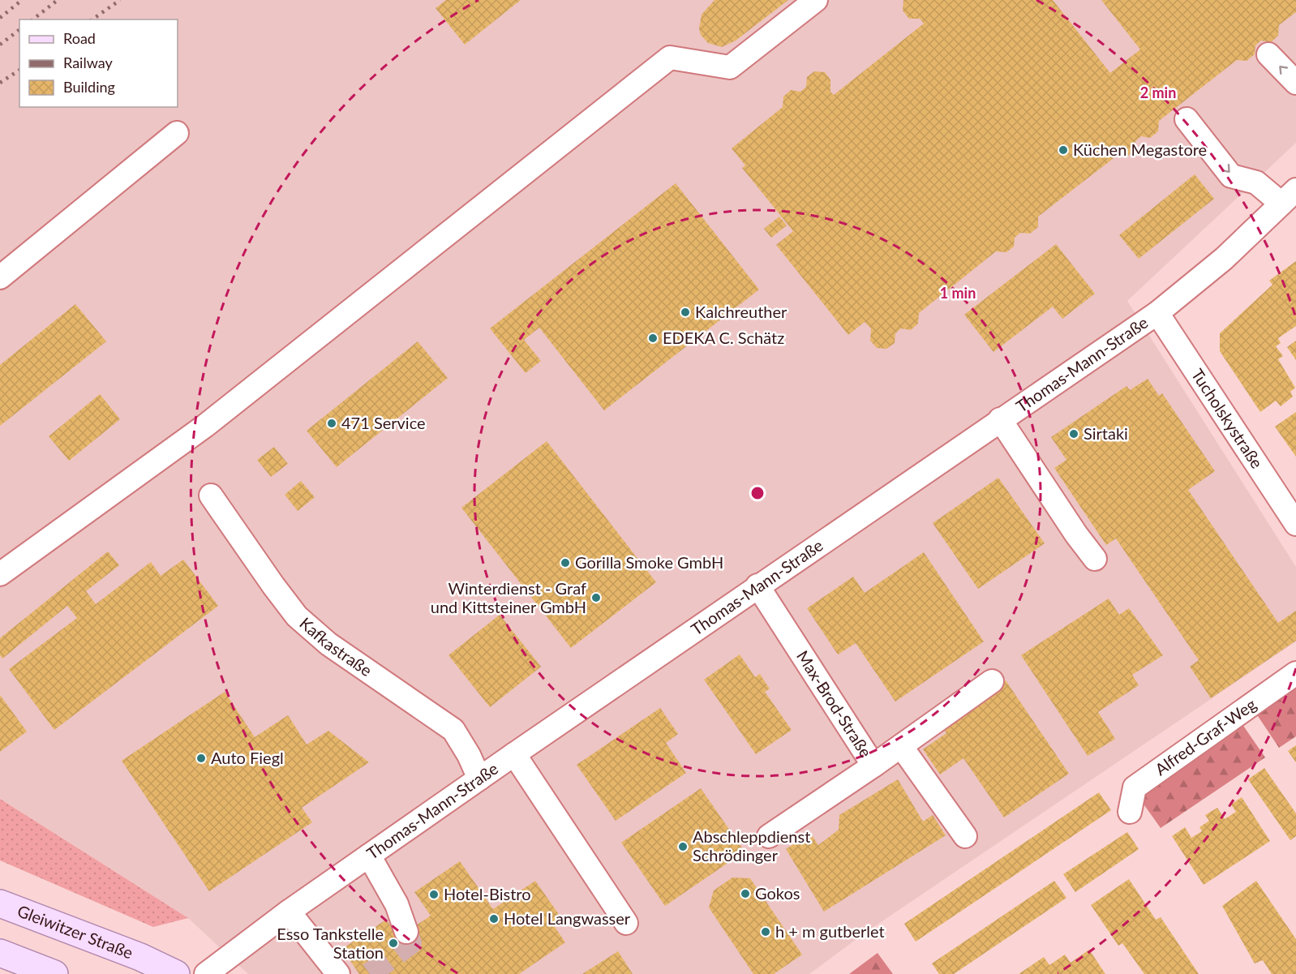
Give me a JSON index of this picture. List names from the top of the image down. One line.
{"streets":{"main road":["Gleiwitzer Straße"],"street":["Thomas-Mann-Straße","Tucholskystraße","Kafkastraße","Max-Brod-Straße","Alfred-Graf-Weg"]},"crossings":[["Thomas-Mann-Straße","Tucholskystraße"],["Thomas-Mann-Straße","Kafkastraße"],["Thomas-Mann-Straße","Max-Brod-Straße"]],"places":["Küchen Megastore","Kalchreuther","EDEKA C. Schätz","471 Service","Sirtaki","Gorilla Smoke GmbH","Winterdienst - Graf und Kittsteiner GmbH","Auto Fiegl","Abschleppdienst Schrödinger","Gokos","Hotel-Bistro","Hotel Langwasser","h + m gutberlet","Esso Tankstelle Station"],"legend":["Road","Railway","Building"],"rings":["2 min","1 min"]}
